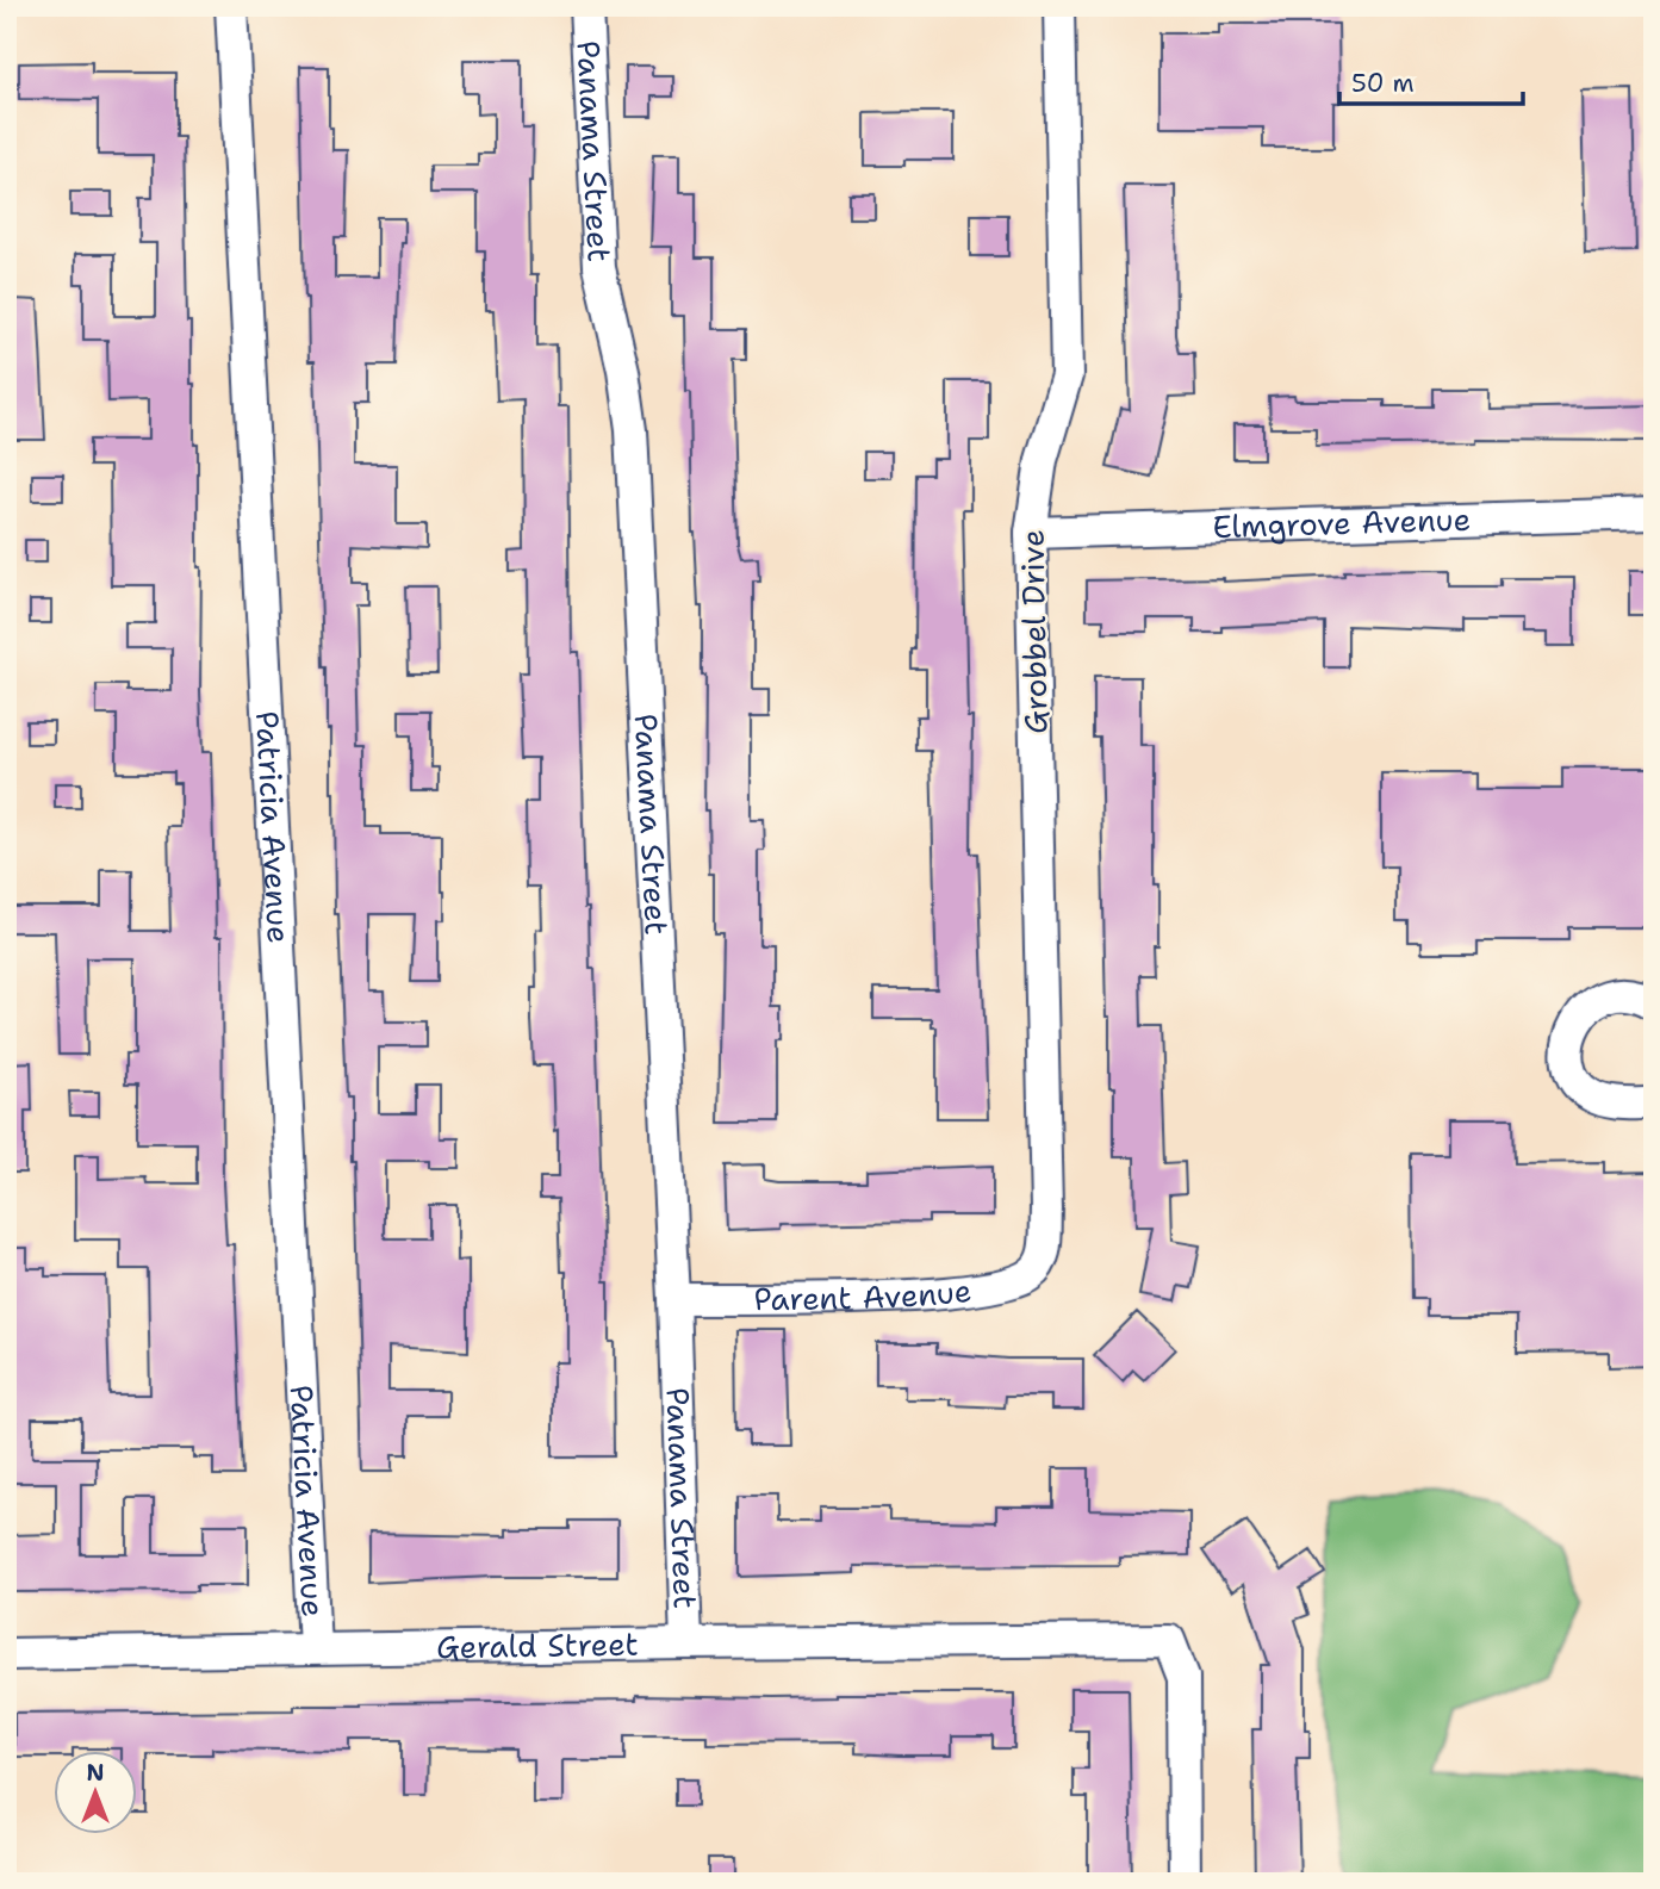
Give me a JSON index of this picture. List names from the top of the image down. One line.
{"streets":{"street":["Panama Street","Elmgrove Avenue","Grobbel Drive","Patricia Avenue","Parent Avenue","Gerald Street"]},"crossings":[["Panama Street","Parent Avenue"],["Panama Street","Gerald Street"],["Elmgrove Avenue","Grobbel Drive"],["Grobbel Drive","Parent Avenue"],["Patricia Avenue","Gerald Street"]],"scale_bar":"50 m","north":"top"}
